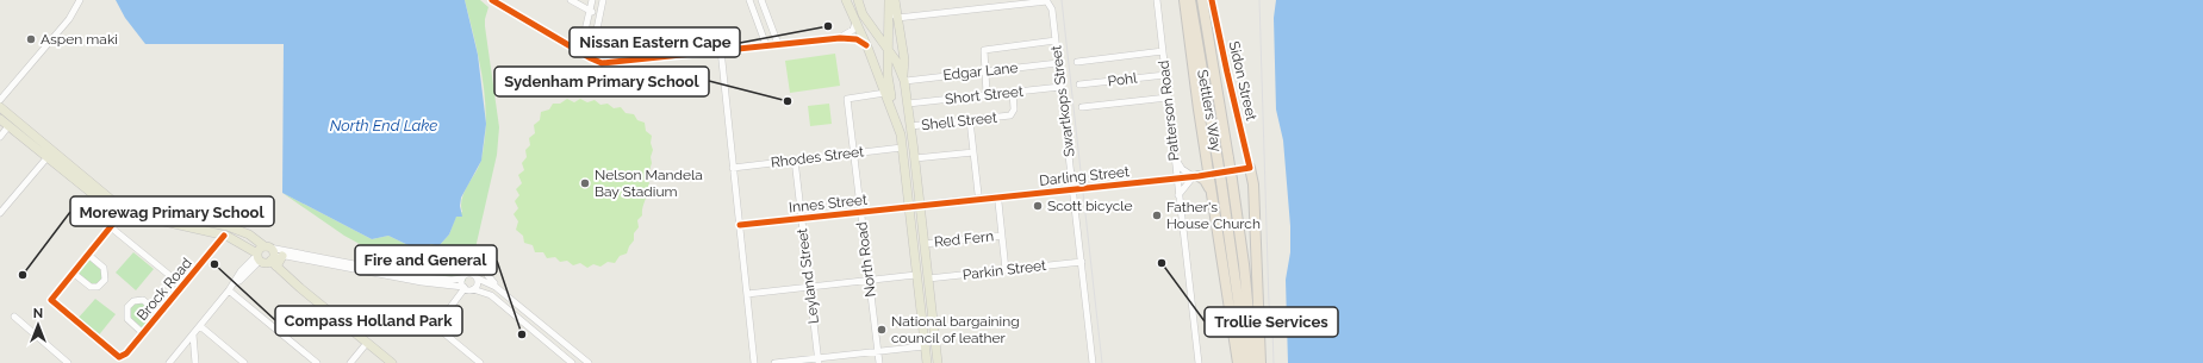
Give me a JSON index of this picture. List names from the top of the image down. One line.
{"streets":{"highway":["Settlers Way"],"street":["Edgar Lane","Pohl","Sidon Street","Short Street","Swartkops Street","Patterson Road","Shell Street","Rhodes Street","Darling Street","Innes Street","Red Fern","North Road","Parkin Street","Leyland Street","Brock Road"]},"crossings":[["Edgar Lane","Swartkops Street"],["Pohl","Patterson Road"],["Sidon Street","Darling Street"],["Short Street","Swartkops Street"],["Short Street","Shell Street"],["Swartkops Street","Parkin Street"],["Patterson Road","Darling Street"],["Rhodes Street","North Road"],["Rhodes Street","Leyland Street"],["Darling Street","Innes Street"],["Innes Street","North Road"],["Innes Street","Leyland Street"]],"water":["North End Lake"],"places":["Nissan Eastern Cape","Aspen maki","Sydenham Primary School","Nelson Mandela Bay Stadium","Scott bicycle","Father's House Church","Trollie Services","Compass Holland Park","Morewag Primary School","National bargaining council of leather","Fire and General"],"north":"top"}
